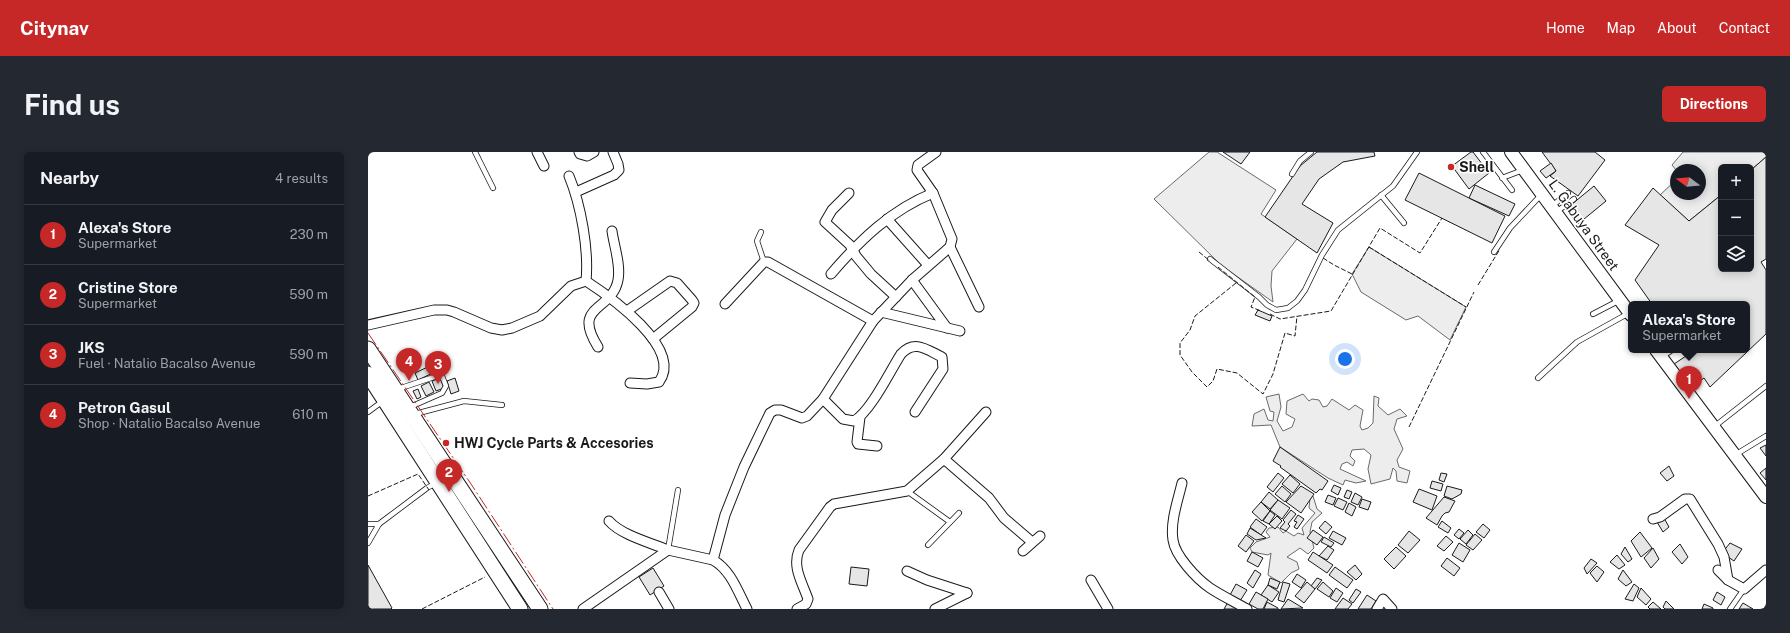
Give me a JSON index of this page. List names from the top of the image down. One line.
{"streets":{"street":["L. Gabuya Street"]},"places":["Shell","HWJ Cycle Parts & Accesories"],"north":"left","page":{"header":"Citynav","nav":["Home","Map","About","Contact"],"buttons":"Directions","title":"Find us","heading":["Nearby","4 results"],"map_buttons":["+","−"],"list":[{"mark":"1","name":"Alexa's Store","note":"Supermarket","value":"230 m"},{"mark":"2","name":"Cristine Store","note":"Supermarket","value":"590 m"},{"mark":"3","name":"JKS","note":"Fuel · Natalio Bacalso Avenue","value":"590 m"},{"mark":"4","name":"Petron Gasul","note":"Shop · Natalio Bacalso Avenue","value":"610 m"}],"popup":["Alexa's Store","Supermarket"],"pins":["4","3","1","2"]}}
